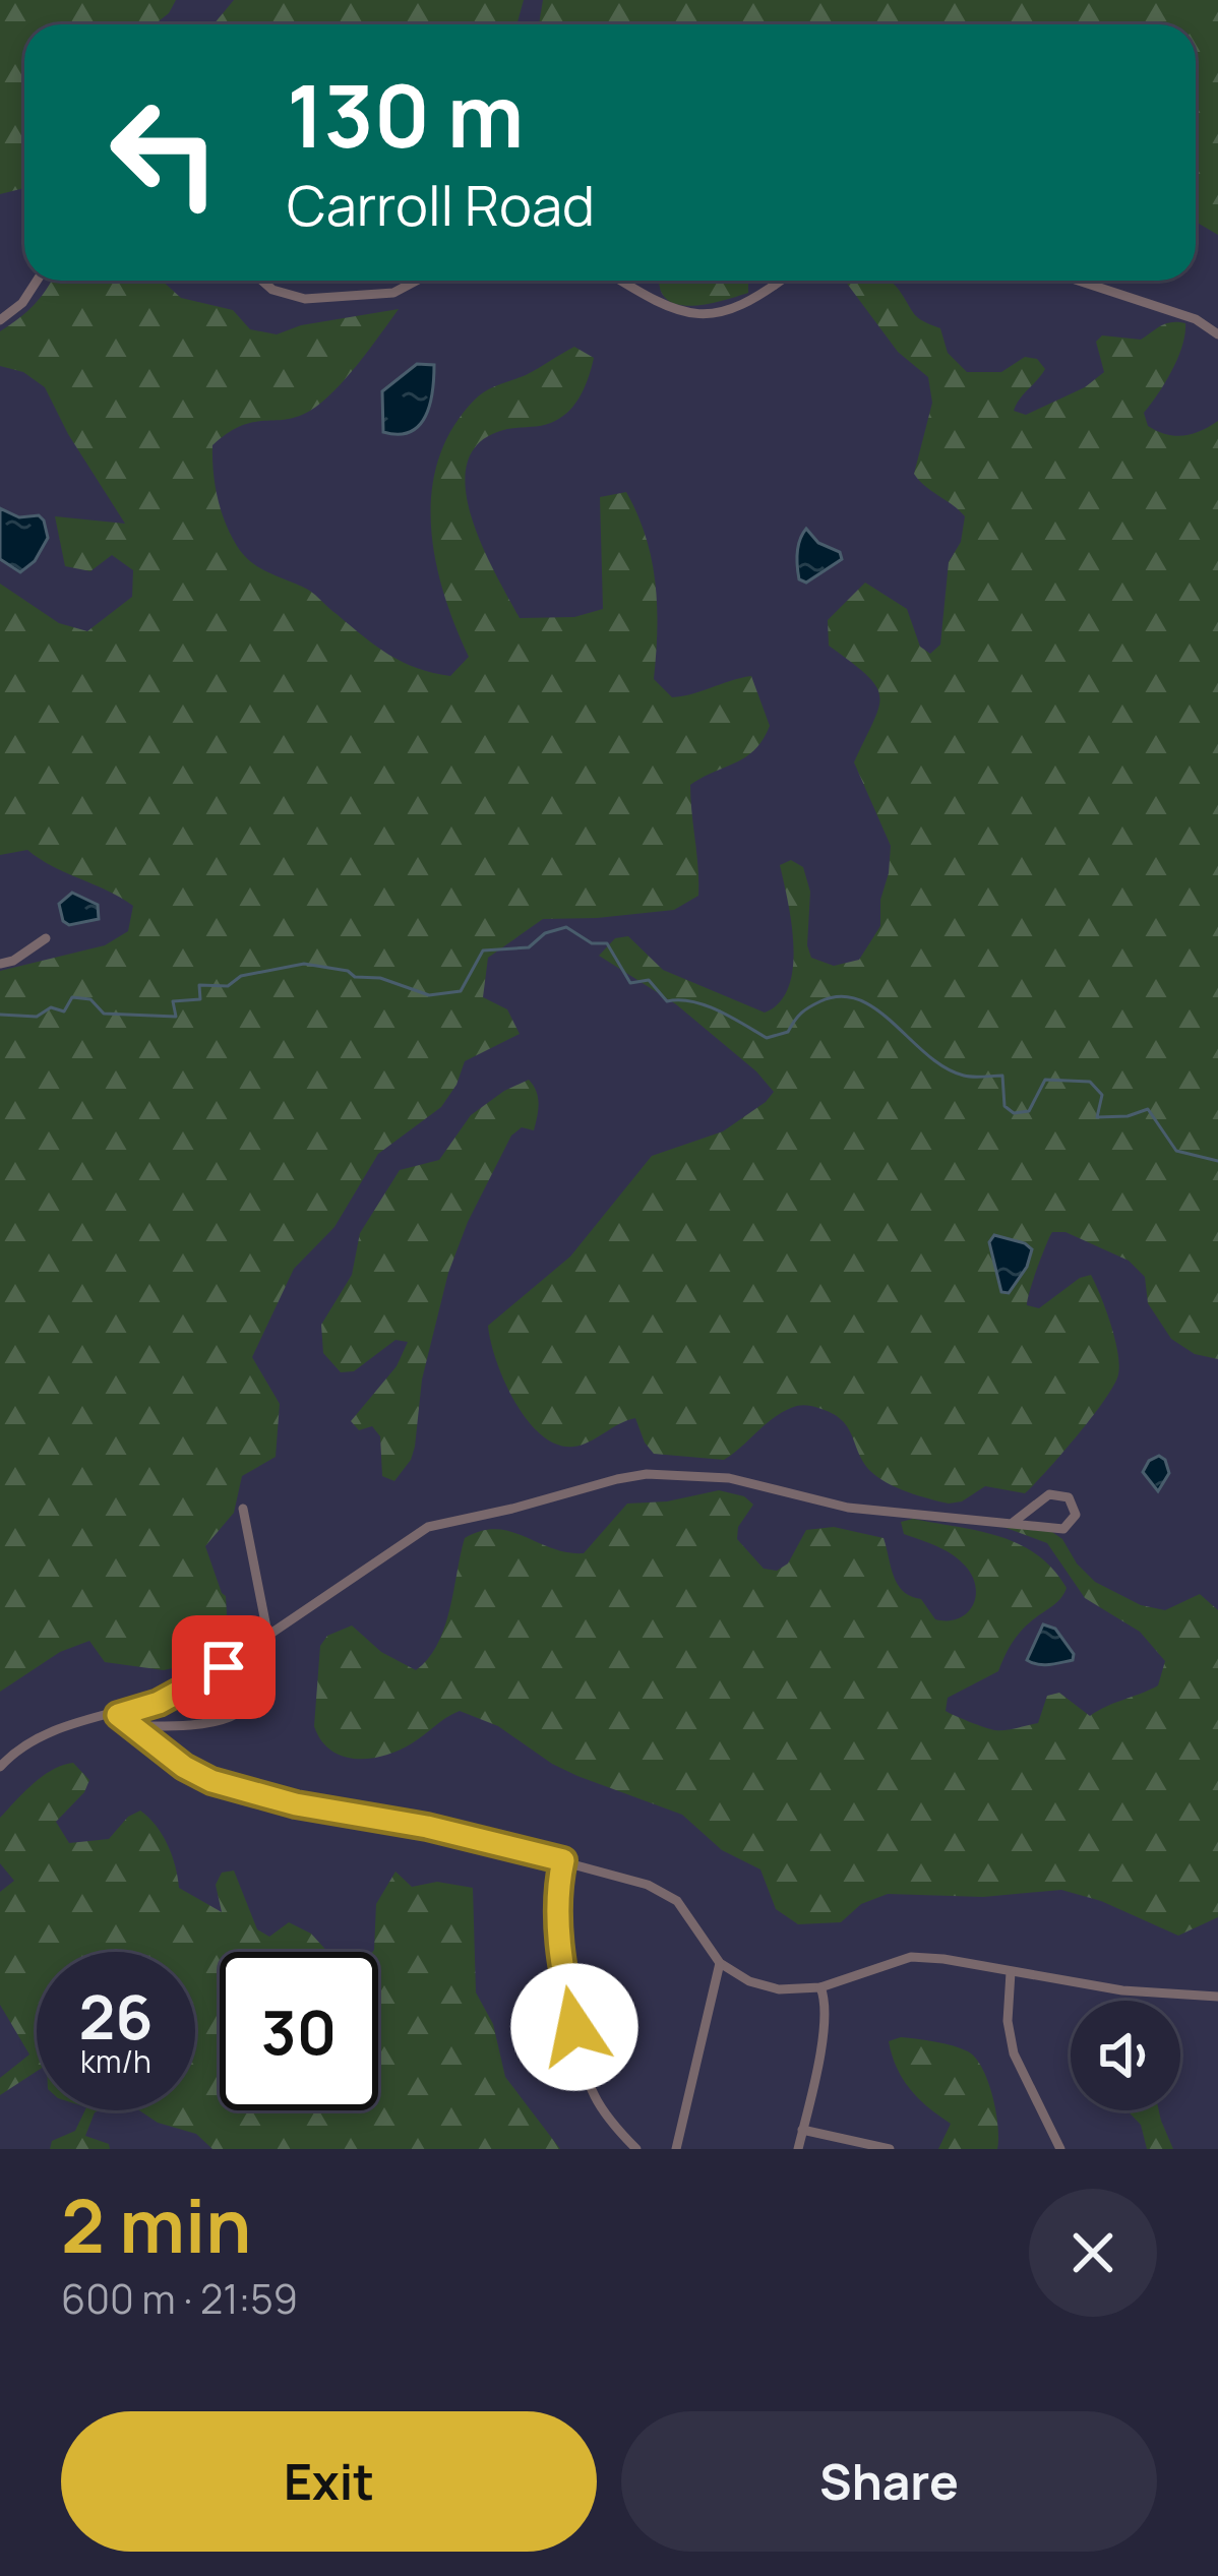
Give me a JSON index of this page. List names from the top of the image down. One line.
{"page":{"turn":["130 m","Carroll Road"],"speed":"26 km/h","limit":"30","heading":["2 min","600 m · 21:59"],"buttons":["Exit","Share"]}}
